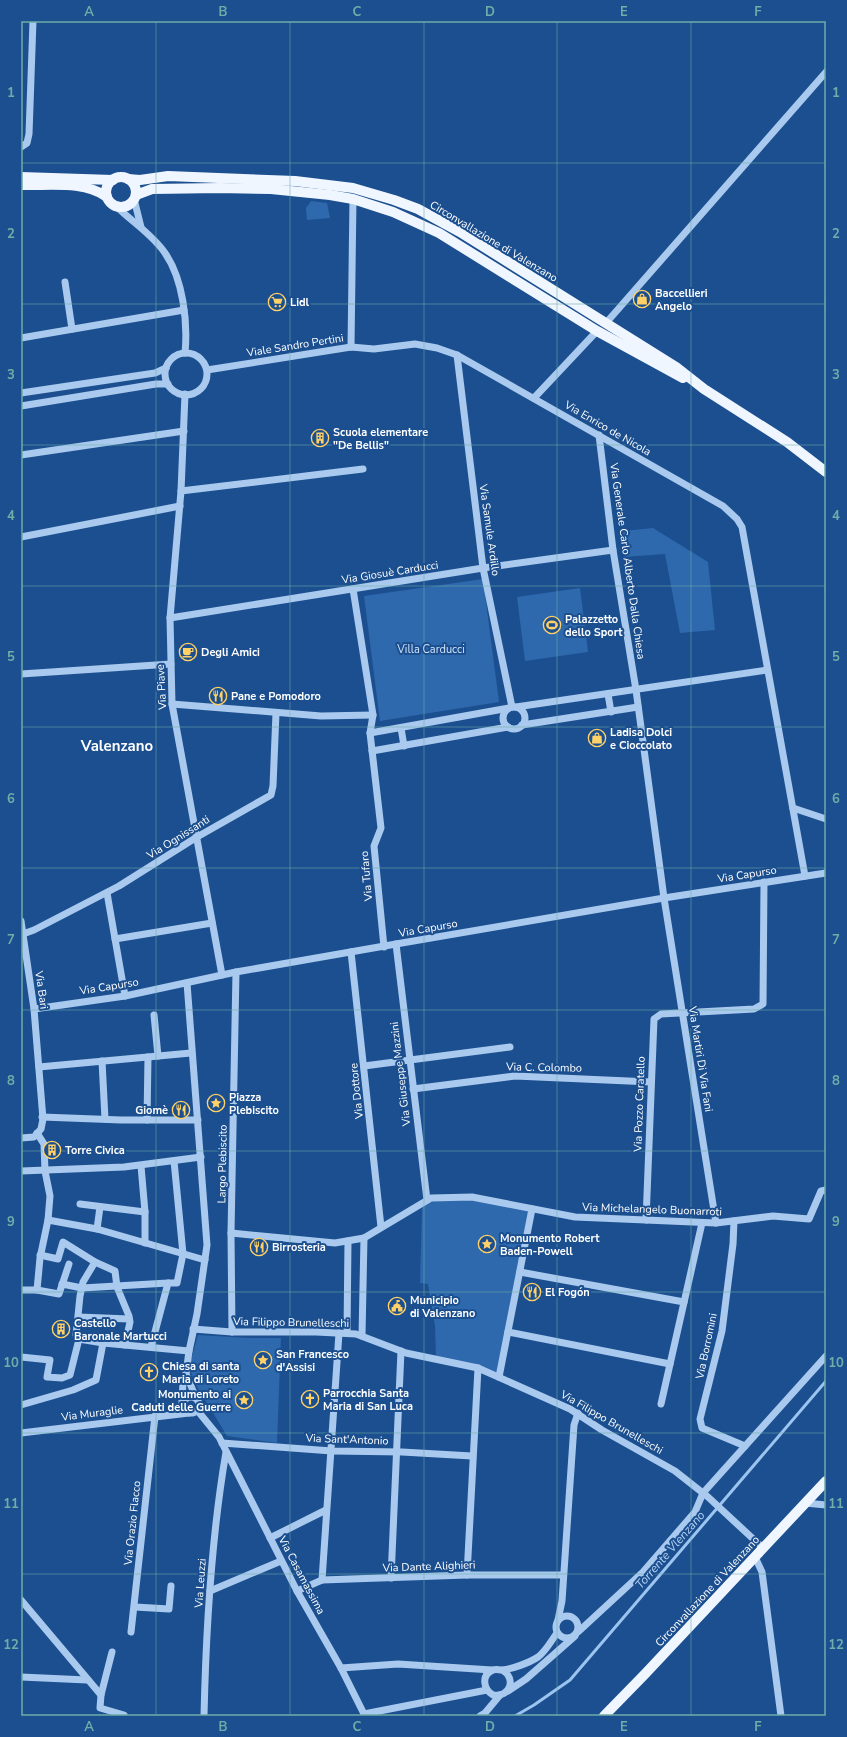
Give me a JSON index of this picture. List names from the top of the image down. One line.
{"streets":{"main road":["Circonvallazione di Valenzano"],"street":["Viale Sandro Pertini","Via Enrico de Nicola","Via Samule Ardillo","Via Generale Carlo Alberto Dalla Chiesa","Via Giosuè Carducci","Via Piave","Via Ognissanti","Via Capurso","Via Tufaro","Via Bari","Via Martiri Di Via Fani","Via C. Colombo","Via Giuseppe Mazzini","Via Dottore","Via Pozzo Caratello","Largo Plebiscito","Via Michelangelo Buonarroti","Via Filippo Brunelleschi","Via Borromini","Via Muraglie","Via Sant'Antonio","Via Orazio Flacco","Via Dante Alighieri","Via Casamassima","Via Leuzzi"]},"crossings":[["Circonvallazione di Valenzano","Via Filippo Brunelleschi"],["Viale Sandro Pertini","Via Enrico de Nicola"],["Viale Sandro Pertini","Via Samule Ardillo"],["Viale Sandro Pertini","Via Piave"],["Via Enrico de Nicola","Via Samule Ardillo"],["Via Enrico de Nicola","Via Generale Carlo Alberto Dalla Chiesa"],["Via Samule Ardillo","Via Giosuè Carducci"],["Via Generale Carlo Alberto Dalla Chiesa","Via Giosuè Carducci"],["Via Generale Carlo Alberto Dalla Chiesa","Via Martiri Di Via Fani"],["Via Giosuè Carducci","Via Piave"],["Via Giosuè Carducci","Via Tufaro"],["Via Piave","Via Ognissanti"],["Via Piave","Via Capurso"],["Via Ognissanti","Via Bari"],["Via Capurso","Via Tufaro"],["Via Capurso","Via Bari"],["Via Capurso","Via Martiri Di Via Fani"],["Via Capurso","Via Giuseppe Mazzini"],["Via Capurso","Via Dottore"],["Via Capurso","Largo Plebiscito"],["Via Martiri Di Via Fani","Via Pozzo Caratello"],["Via Martiri Di Via Fani","Via Michelangelo Buonarroti"],["Via C. Colombo","Via Giuseppe Mazzini"],["Via C. Colombo","Via Pozzo Caratello"],["Via Giuseppe Mazzini","Via Michelangelo Buonarroti"],["Via Pozzo Caratello","Via Michelangelo Buonarroti"],["Largo Plebiscito","Via Filippo Brunelleschi"],["Largo Plebiscito","Via Muraglie"],["Via Michelangelo Buonarroti","Via Borromini"],["Via Muraglie","Via Orazio Flacco"],["Via Sant'Antonio","Via Casamassima"],["Via Dante Alighieri","Via Casamassima"],["Via Casamassima","Via Leuzzi"]],"districts":["Valenzano"],"water":["Torrente Vlenzano"],"parks":["Villa Carducci"],"places":{"shop":["Baccellieri Angelo","Ladisa Dolci e Cioccolato"],"supermarket":["Lidl"],"building":["Scuola elementare \"De Bellis\"","Torre Civica","Castello Baronale Martucci"],"sports":["Palazzetto dello Sport"],"cafe":["Degli Amici"],"restaurant":["Pane e Pomodoro","Giomè","Birrosteria","El Fogón"],"place":["Piazza Plebiscito","Monumento Robert Baden-Powell","San Francesco d'Assisi","Monumento ai Caduti delle Guerre"],"public building":["Municipio di Valenzano"],"church":["Chiesa di santa Maria di Loreto","Parrocchia Santa Maria di San Luca"]},"grid":{"columns":["A","B","C","D","E","F"],"rows":["1","2","3","4","5","6","7","8","9","10","11","12"]}}
